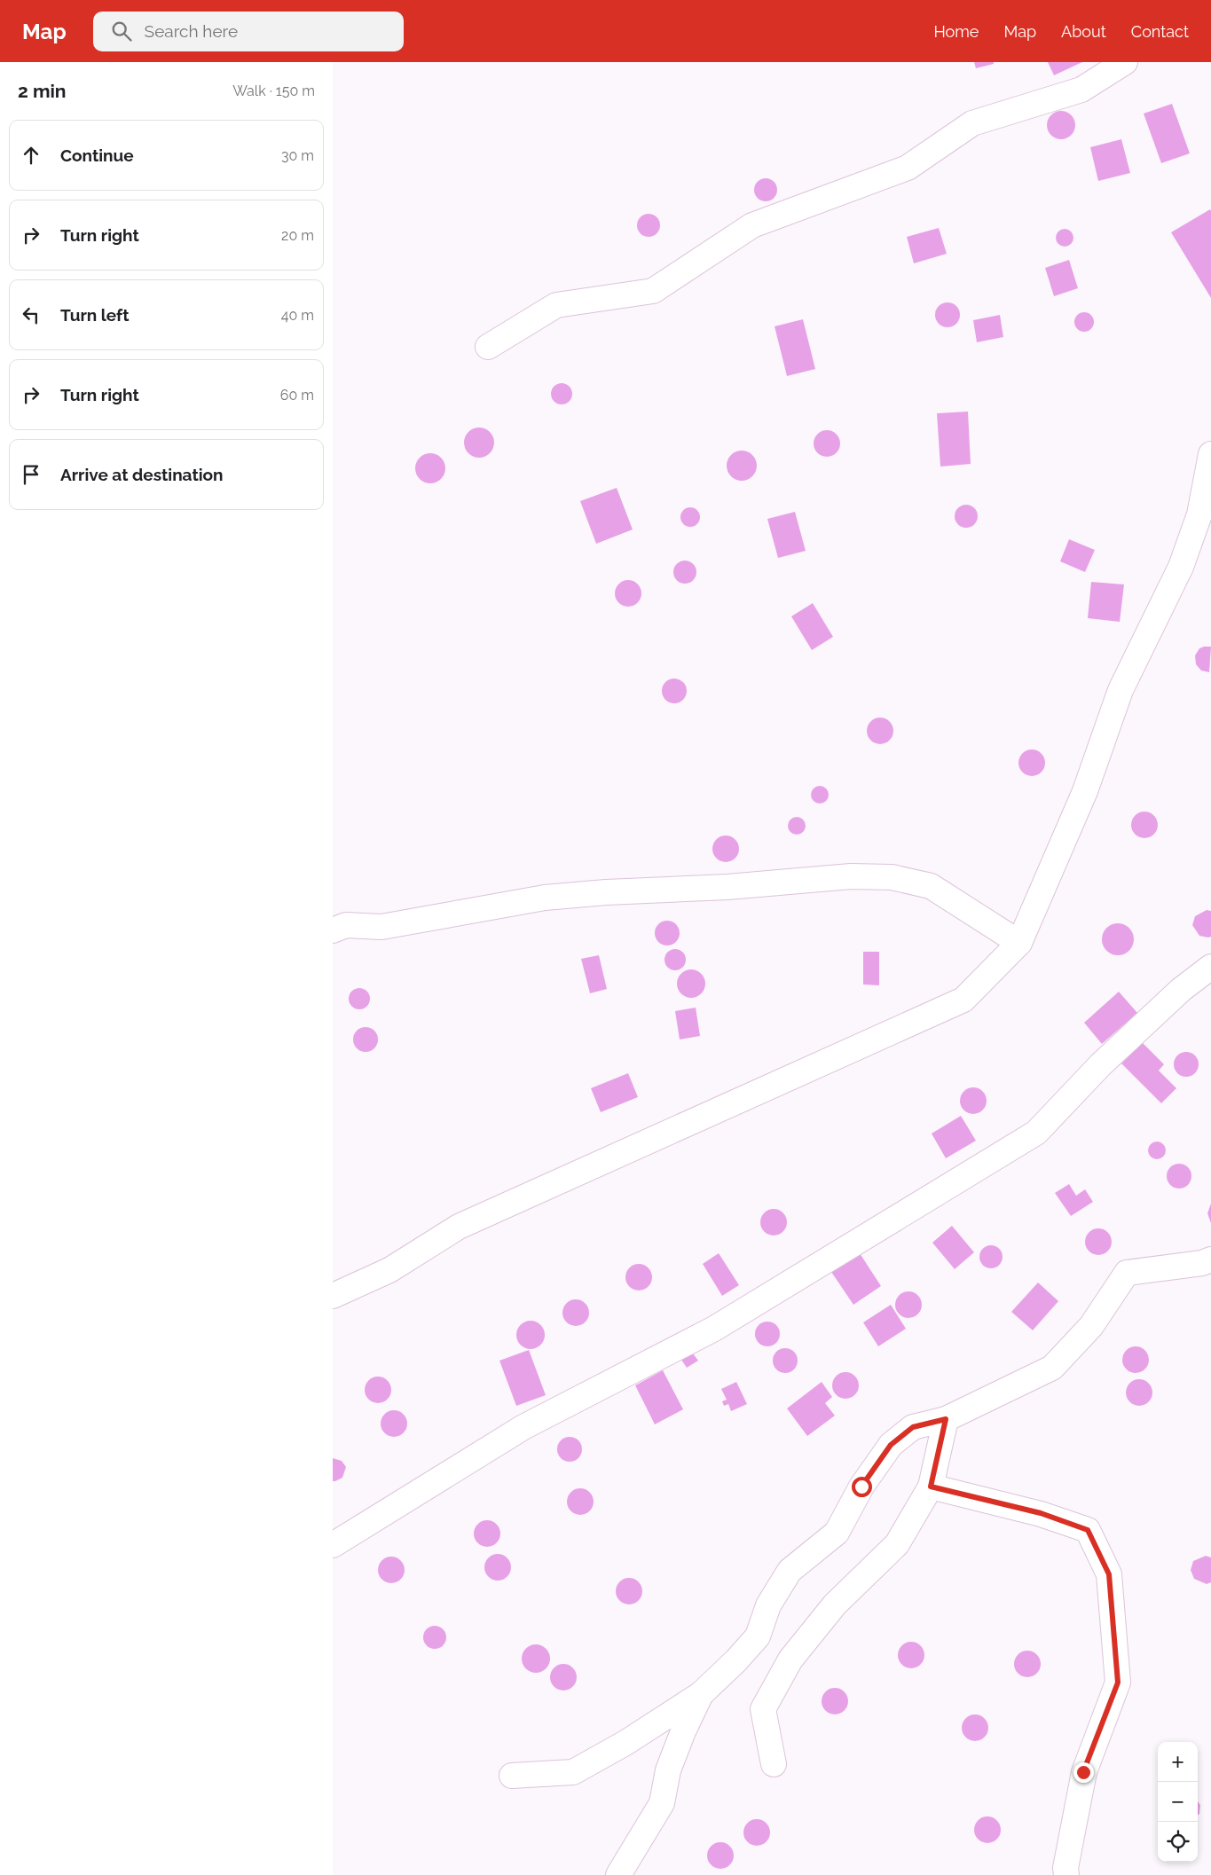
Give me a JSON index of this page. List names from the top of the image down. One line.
{"page":{"header":"Map","search":"Search here","nav":["Home","Map","About","Contact"],"heading":["2 min","Walk · 150 m"],"list":[["Continue","30 m"],["Turn right","20 m"],["Turn left","40 m"],["Turn right","60 m"],"Arrive at destination"],"map_buttons":["+","−"]}}
